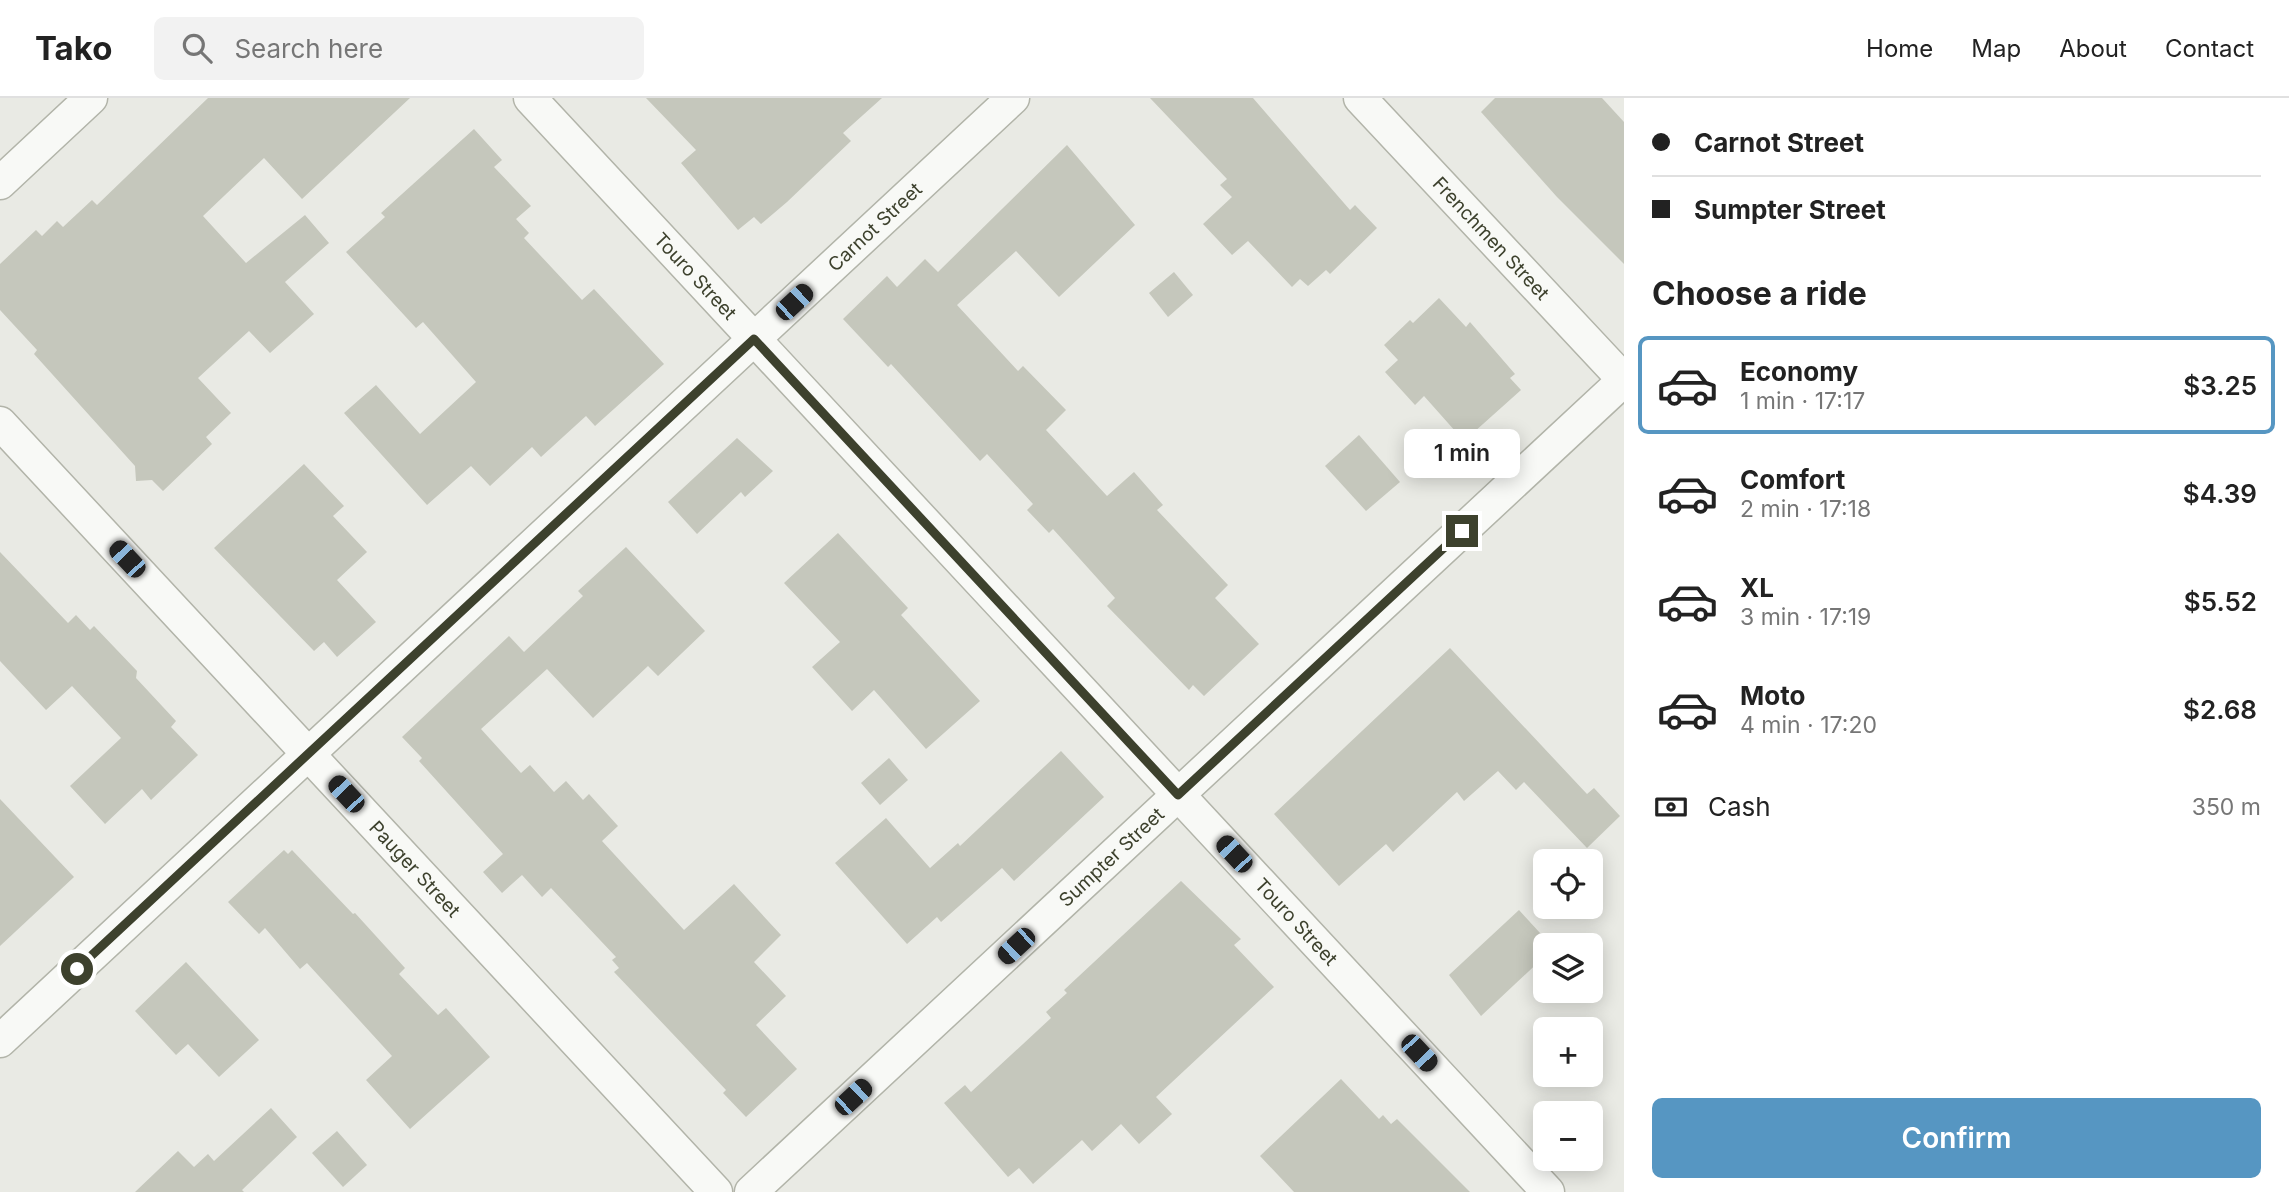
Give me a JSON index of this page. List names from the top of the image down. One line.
{"streets":{"street":["Carnot Street","Frenchmen Street","Touro Street","Sumpter Street","Pauger Street"]},"crossings":[["Carnot Street","Touro Street"],["Carnot Street","Pauger Street"],["Frenchmen Street","Sumpter Street"],["Touro Street","Sumpter Street"]],"page":{"header":"Tako","search":"Search here","nav":["Home","Map","About","Contact"],"banner":["Carnot Street","Sumpter Street"],"heading":"Choose a ride","list":[{"name":"Economy","note":"1 min · 17:17","value":"$3.25"},{"name":"Comfort","note":"2 min · 17:18","value":"$4.39"},{"name":"XL","note":"3 min · 17:19","value":"$5.52"},{"name":"Moto","note":"4 min · 17:20","value":"$2.68"}],"bubble":"1 min","pay":["Cash","350 m"],"map_buttons":["+","−"],"buttons":"Confirm"}}
